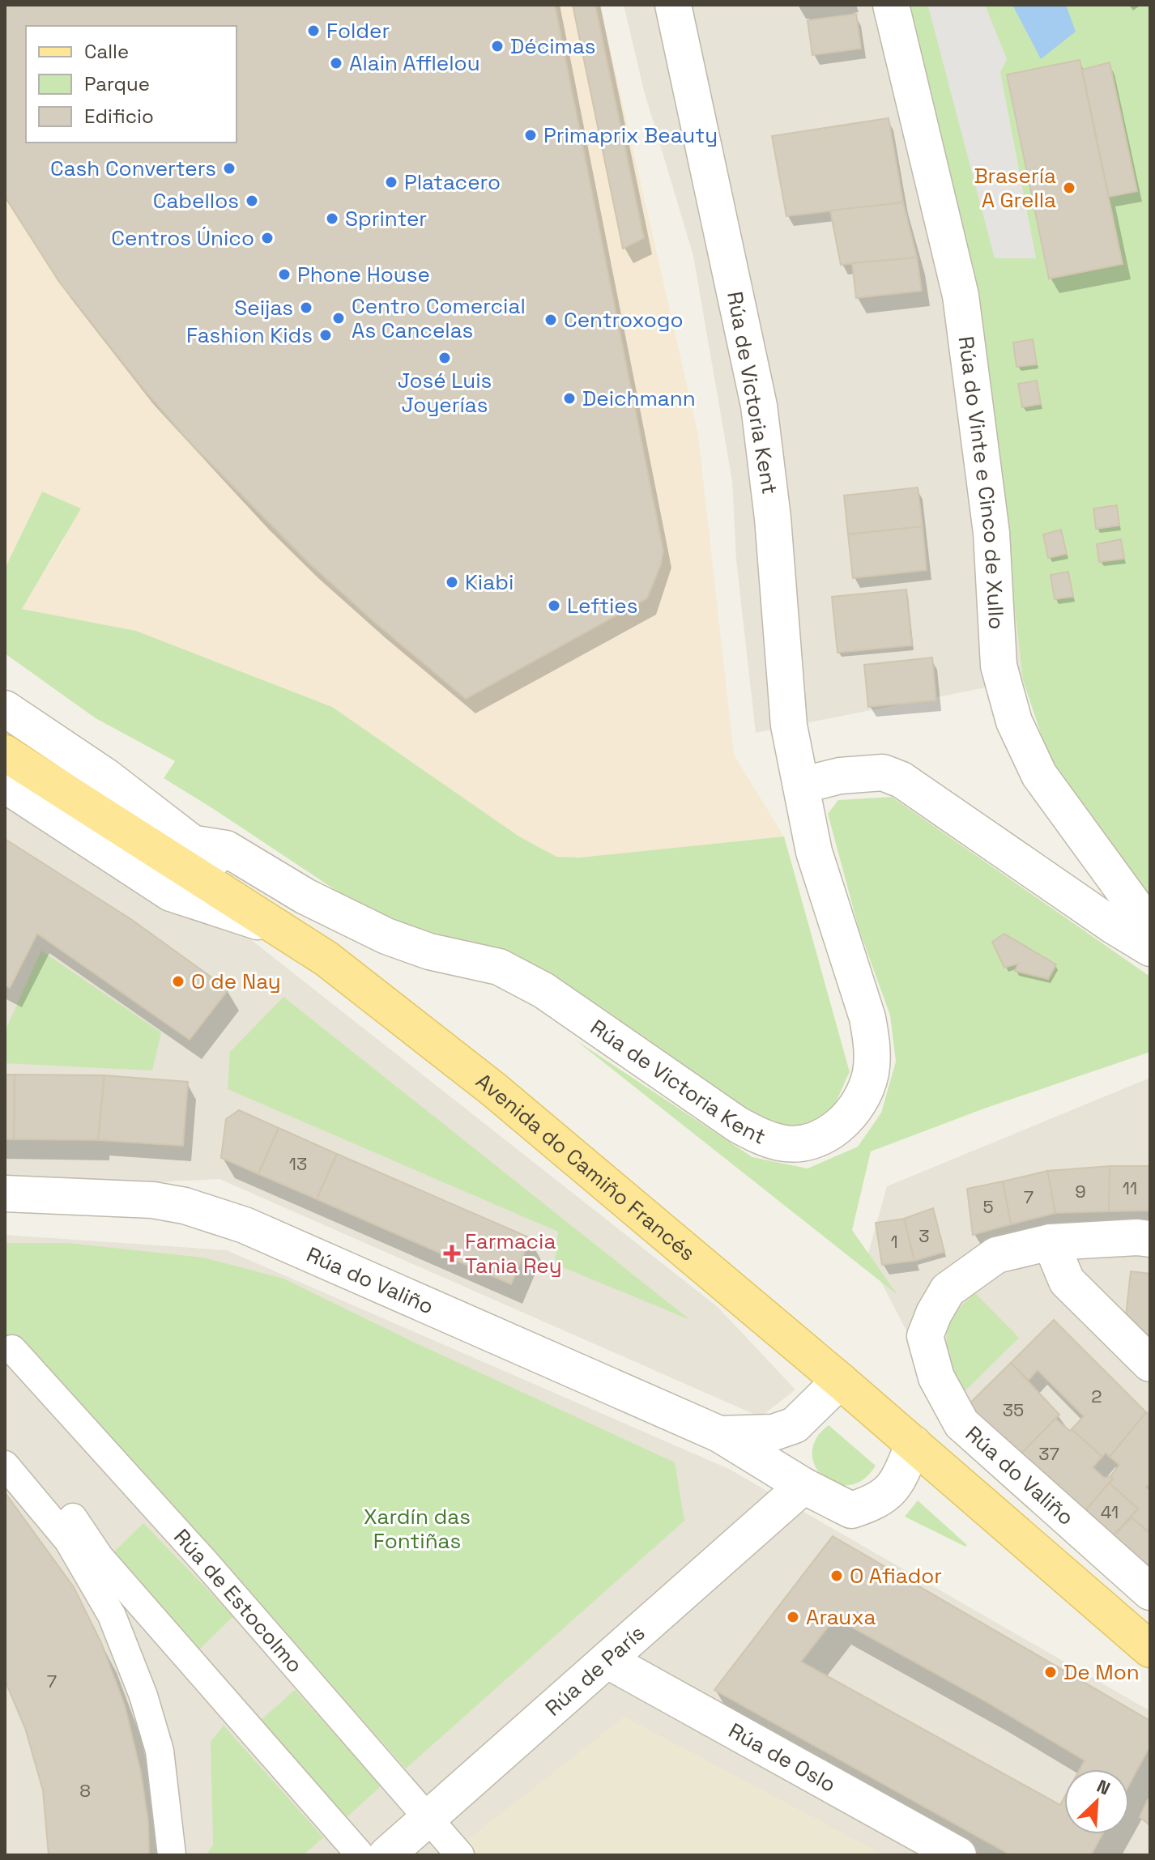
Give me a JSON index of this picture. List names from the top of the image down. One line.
{"streets":{"main road":["Avenida do Camiño Francés"],"street":["Rúa de Victoria Kent","Rúa do Vinte e Cinco de Xullo","Rúa do Valiño","Rúa de Estocolmo","Rúa de París","Rúa de Oslo"]},"crossings":[["Rúa de Victoria Kent","Avenida do Camiño Francés"],["Avenida do Camiño Francés","Rúa do Valiño"],["Avenida do Camiño Francés","Rúa de París"],["Rúa do Valiño","Rúa de París"],["Rúa de Estocolmo","Rúa de París"],["Rúa de París","Rúa de Oslo"]],"parks":["Xardín das Fontiñas"],"places":{"other":["Folder","Décimas","Alain Afflelou","Primaprix Beauty","Cash Converters","Platacero","Brasería A Grella","Cabellos","Sprinter","Centros Único","Phone House","Seijas","Centro Comercial As Cancelas","Centroxogo","Fashion Kids","José Luis Joyerías","Deichmann","Kiabi","Lefties","O de Nay","O Afiador","Arauxa","De Mon"],"health":["Farmacia Tania Rey"]},"house_numbers":["13","11","9","7","5","3","1","2","35","37","41","7","8"],"legend":["Calle","Parque","Edificio"],"north":"top right"}
